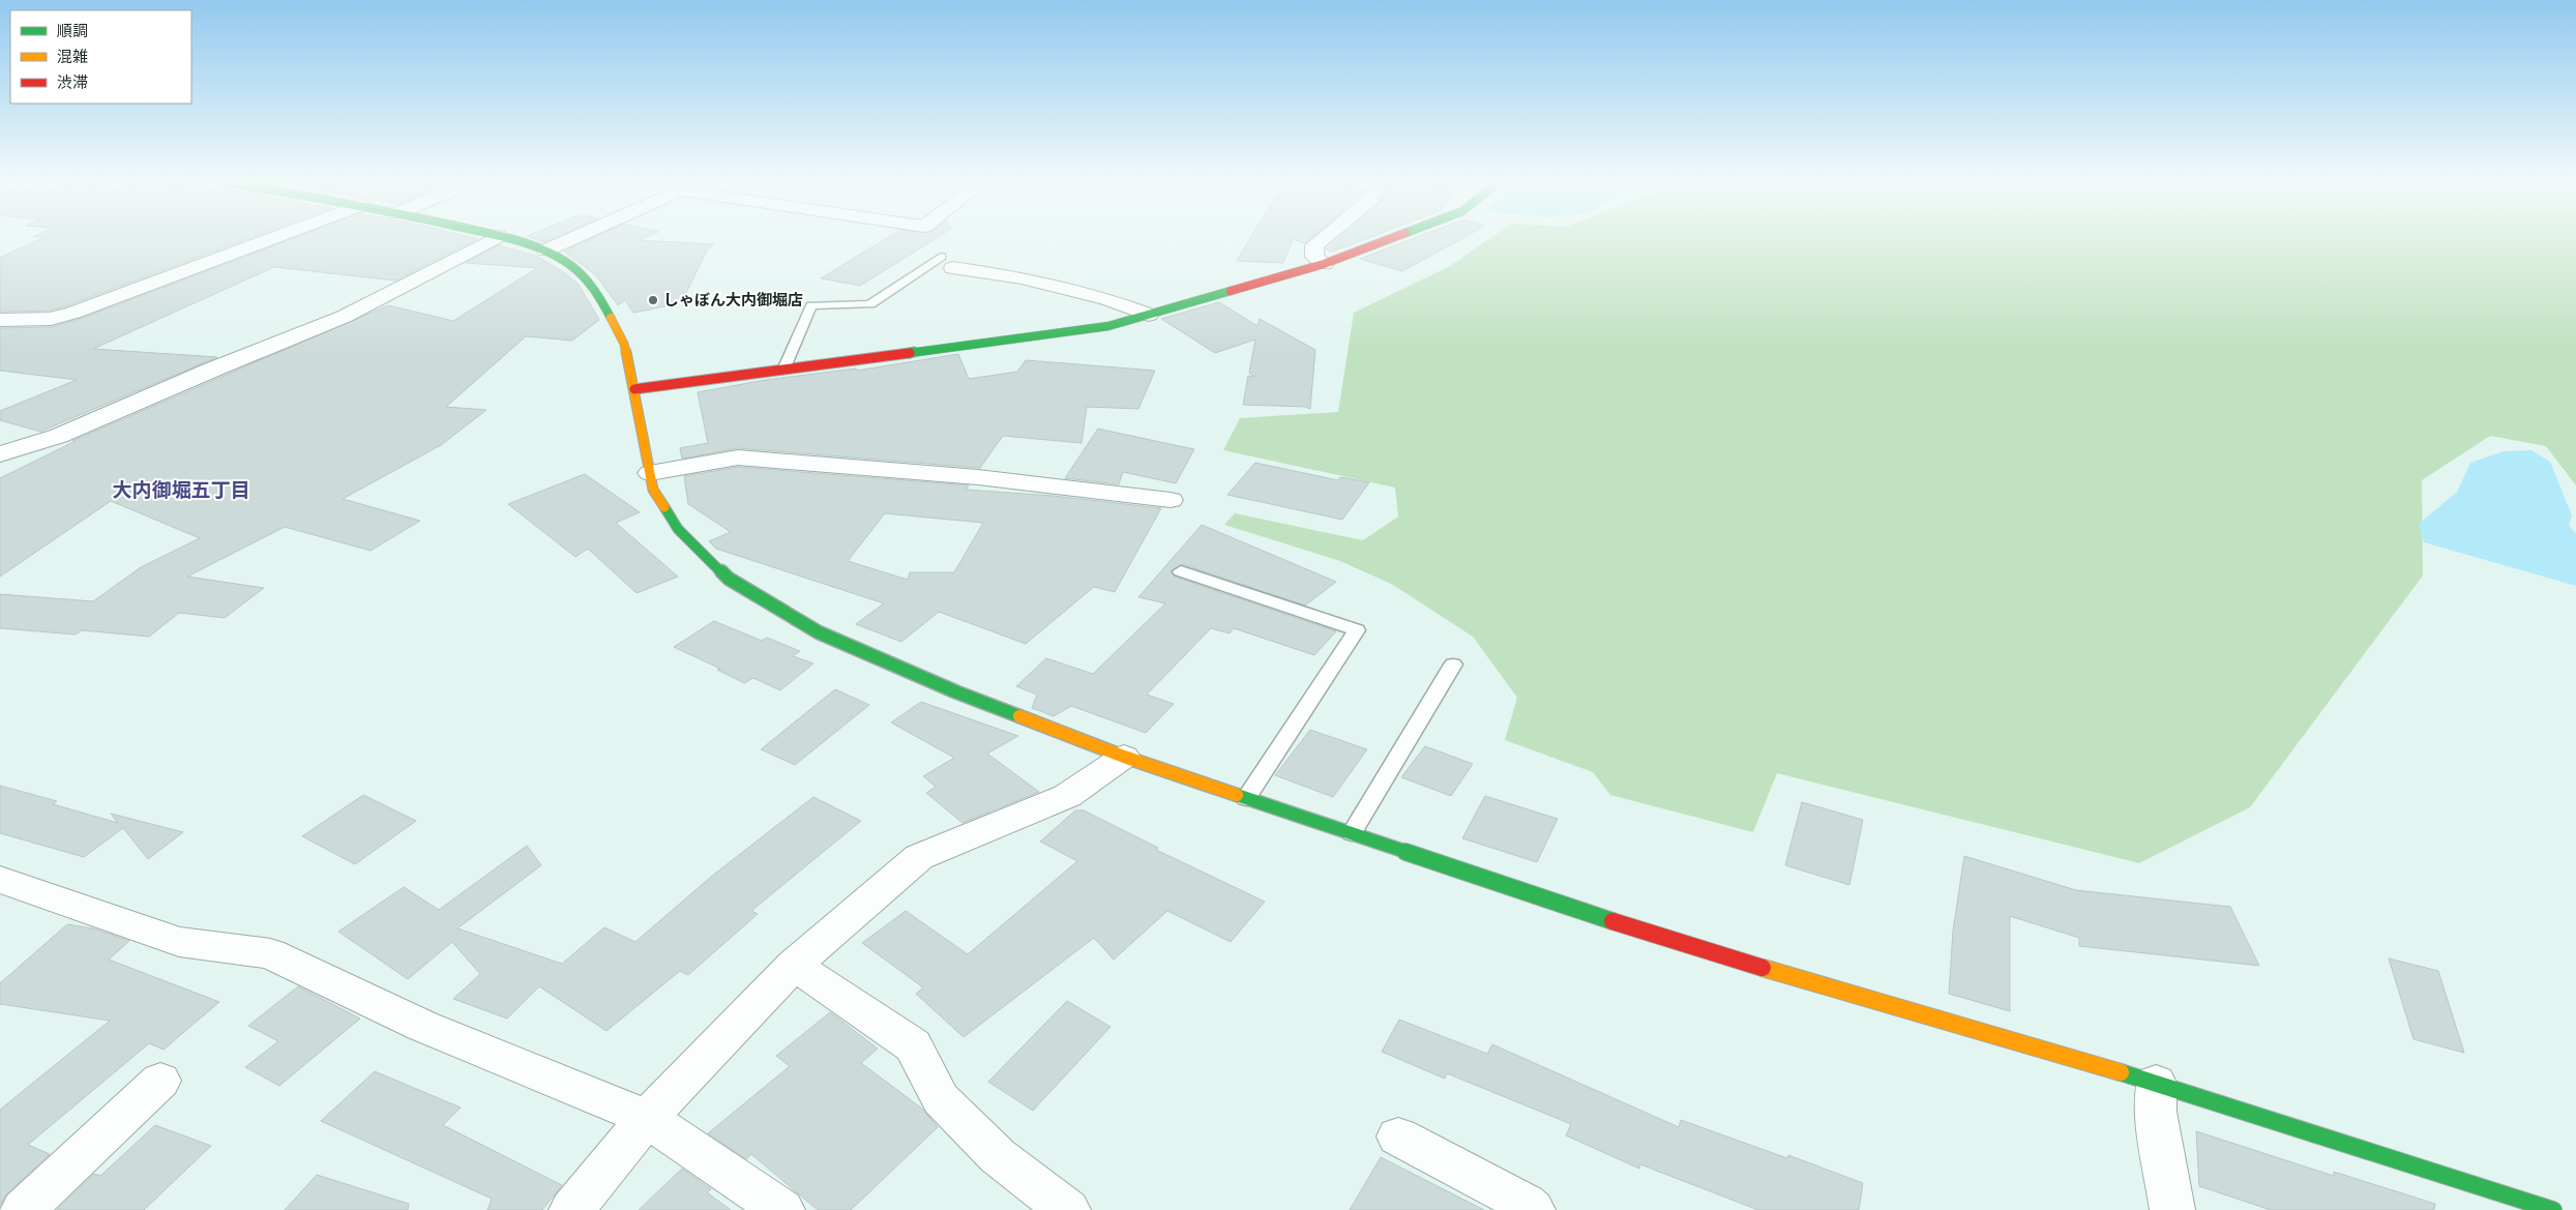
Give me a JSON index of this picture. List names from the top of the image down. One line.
{"districts":["大内御堀五丁目"],"places":["しゃぼん大内御堀店"],"legend":["順調","混雑","渋滞"]}
